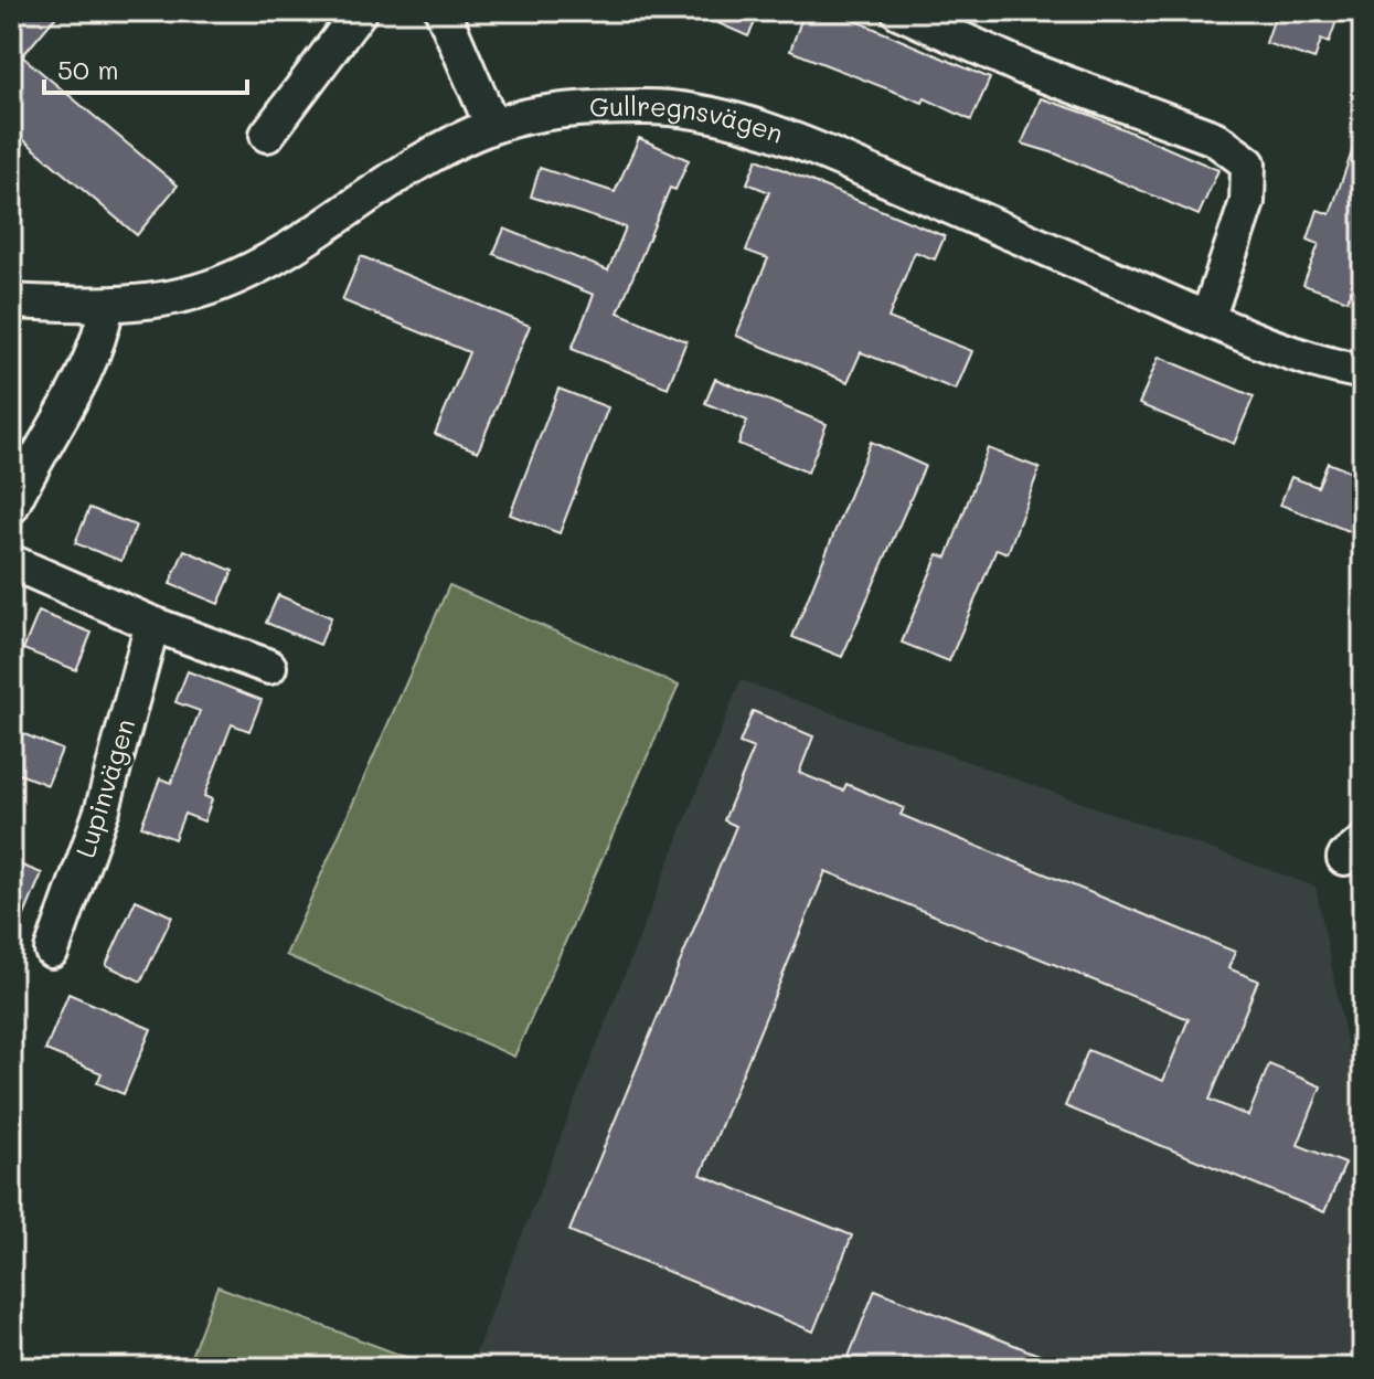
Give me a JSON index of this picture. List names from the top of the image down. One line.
{"streets":{"street":["Gullregnsvägen","Lupinvägen"]},"scale_bar":"50 m"}
